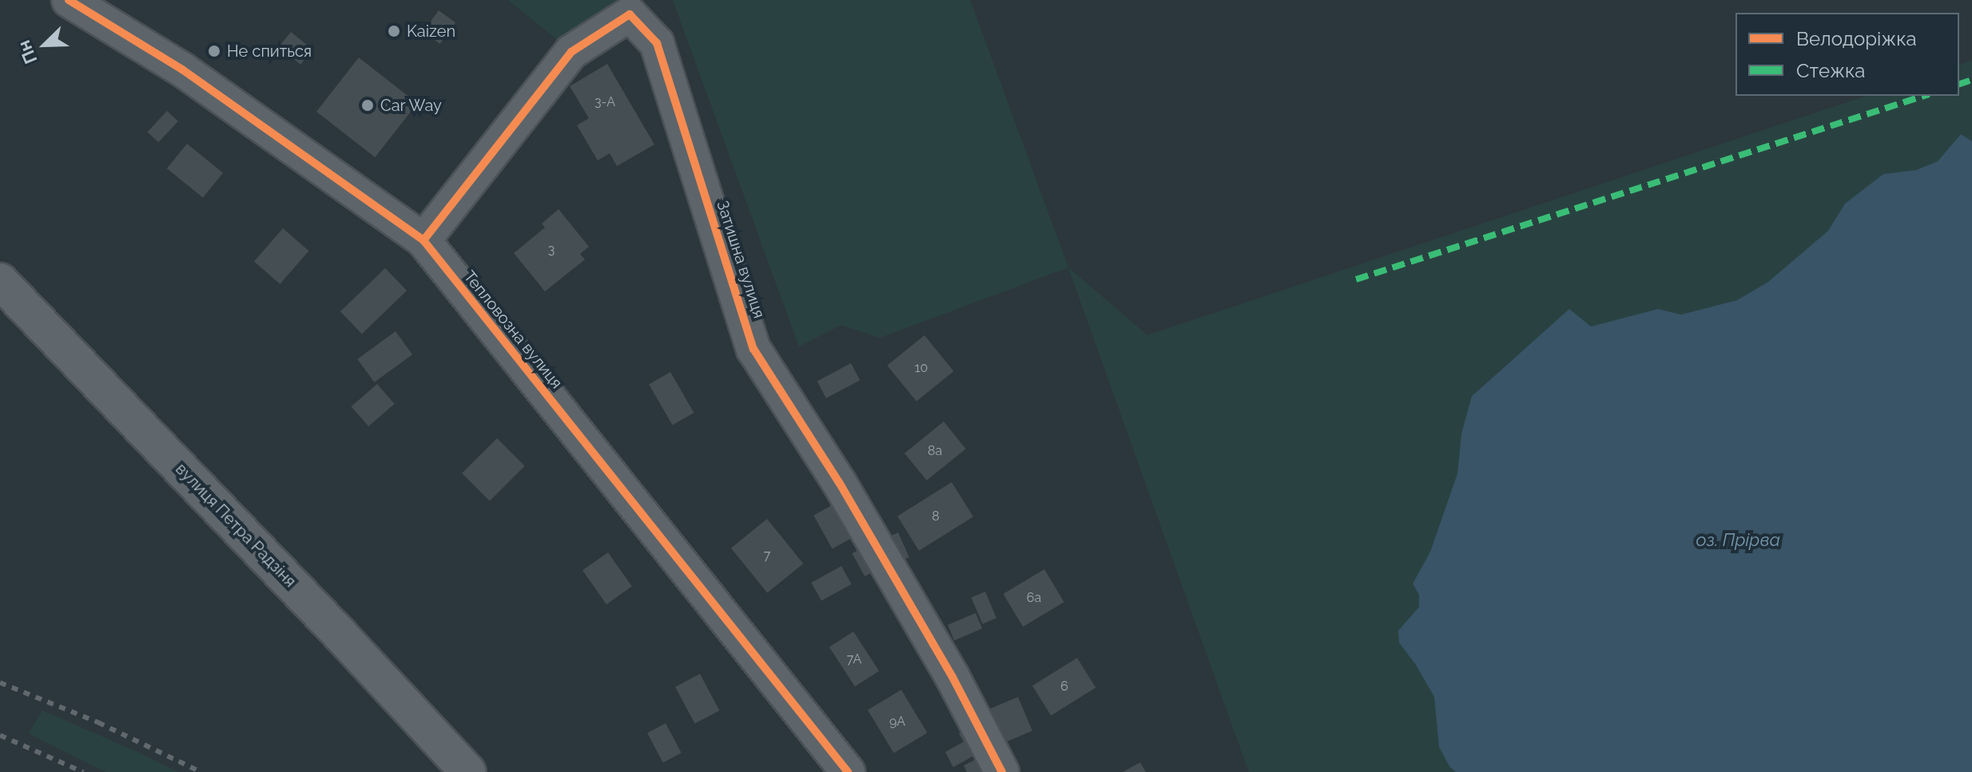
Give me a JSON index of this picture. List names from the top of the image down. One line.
{"streets":{"main road":["вулиця Петра Радзіня"],"street":["Затишна вулиця","Тепловозна вулиця"]},"crossings":[["Затишна вулиця","Тепловозна вулиця"]],"water":["оз. Прірва"],"places":["Kaizen","Не спиться","Car Way"],"house_numbers":["3-А","3","10","8а","8","7","6а","7А","6","9А"],"legend":["Велодоріжка","Стежка"],"north":"bottom left"}
